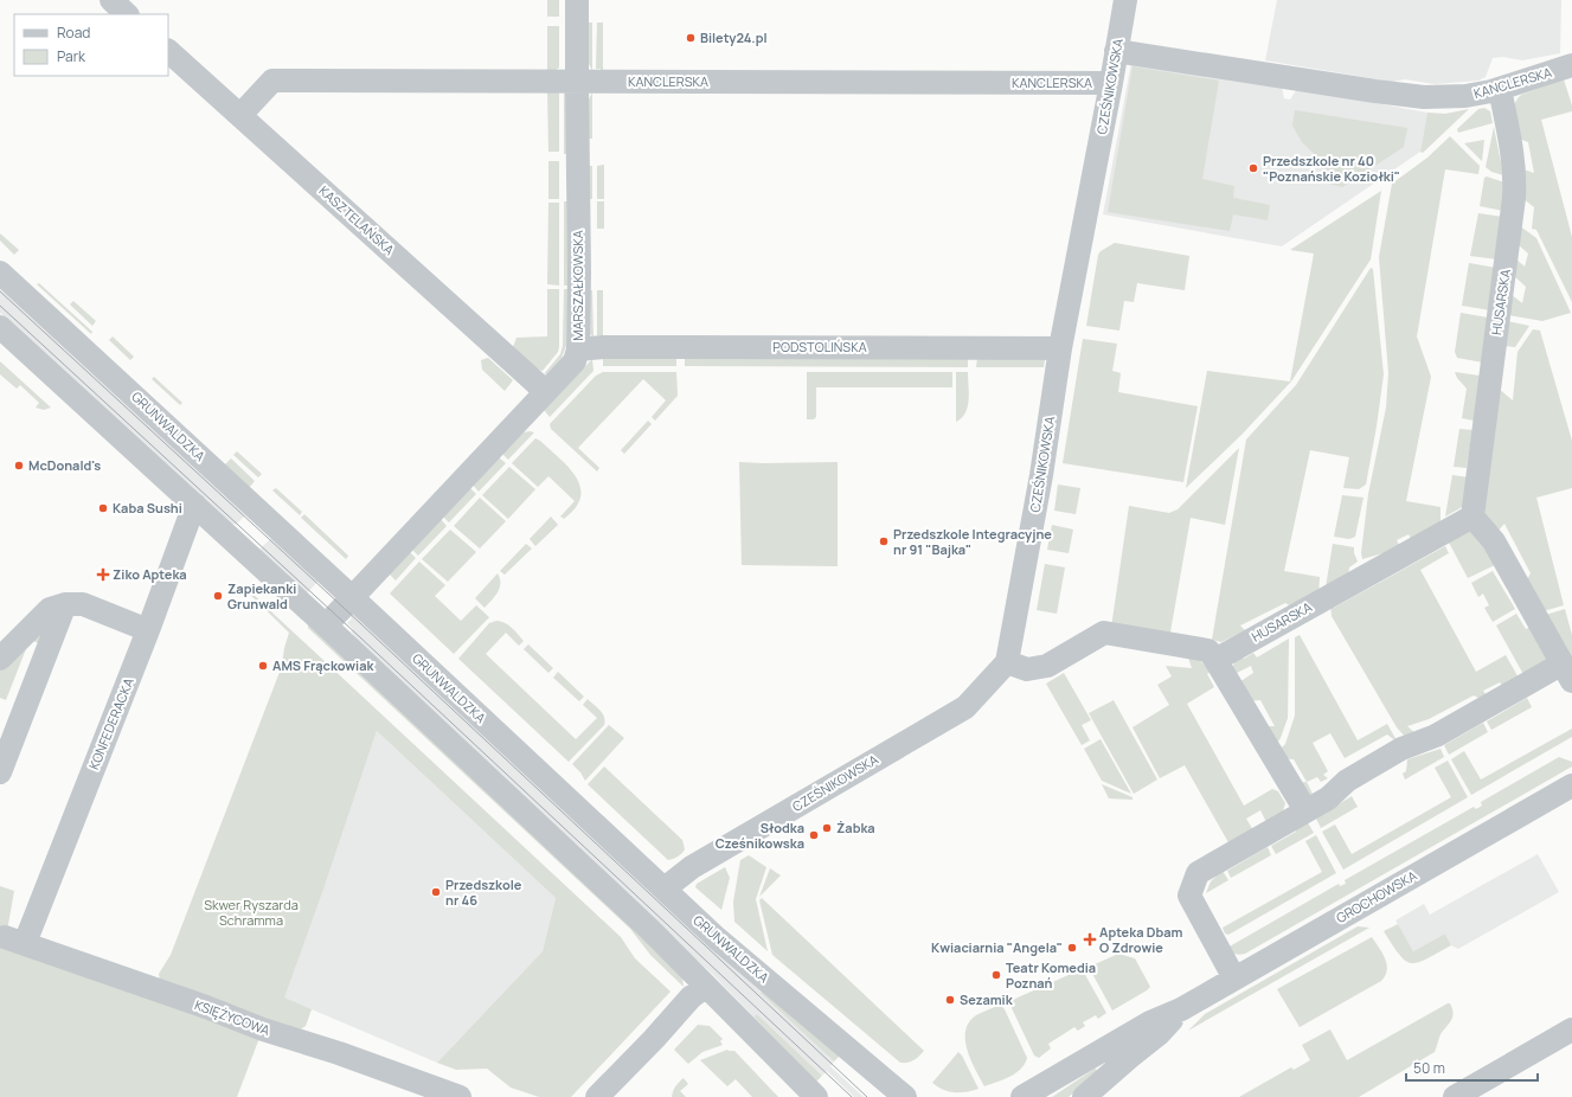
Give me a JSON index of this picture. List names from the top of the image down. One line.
{"streets":{"street":["KANCLERSKA","CZEŚNIKOWSKA","KASZTELAŃSKA","MARSZAŁKOWSKA","HUSARSKA","PODSTOLIŃSKA","GRUNWALDZKA","KONFEDERACKA","GROCHOWSKA","KSIĘŻYCOWA"]},"crossings":[["KANCLERSKA","CZEŚNIKOWSKA"],["KANCLERSKA","KASZTELAŃSKA"],["KANCLERSKA","MARSZAŁKOWSKA"],["KANCLERSKA","HUSARSKA"],["CZEŚNIKOWSKA","PODSTOLIŃSKA"],["CZEŚNIKOWSKA","GRUNWALDZKA"],["KASZTELAŃSKA","MARSZAŁKOWSKA"],["MARSZAŁKOWSKA","PODSTOLIŃSKA"],["MARSZAŁKOWSKA","GRUNWALDZKA"],["KONFEDERACKA","KSIĘŻYCOWA"]],"parks":["Skwer Ryszarda Schramma"],"places":{"other":["Bilety24.pl","Przedszkole nr 40 \"Poznańskie Koziołki\"","McDonald's","Kaba Sushi","Przedszkole Integracyjne nr 91 \"Bajka\"","Zapiekanki Grunwald","AMS Frąckowiak","Żabka","Słodka Cześnikowska","Przedszkole nr 46","Kwiaciarnia \"Angela\"","Teatr Komedia Poznań","Sezamik"],"health":["Ziko Apteka","Apteka Dbam O Zdrowie"]},"legend":["Road","Park"],"scale_bar":"50 m"}
